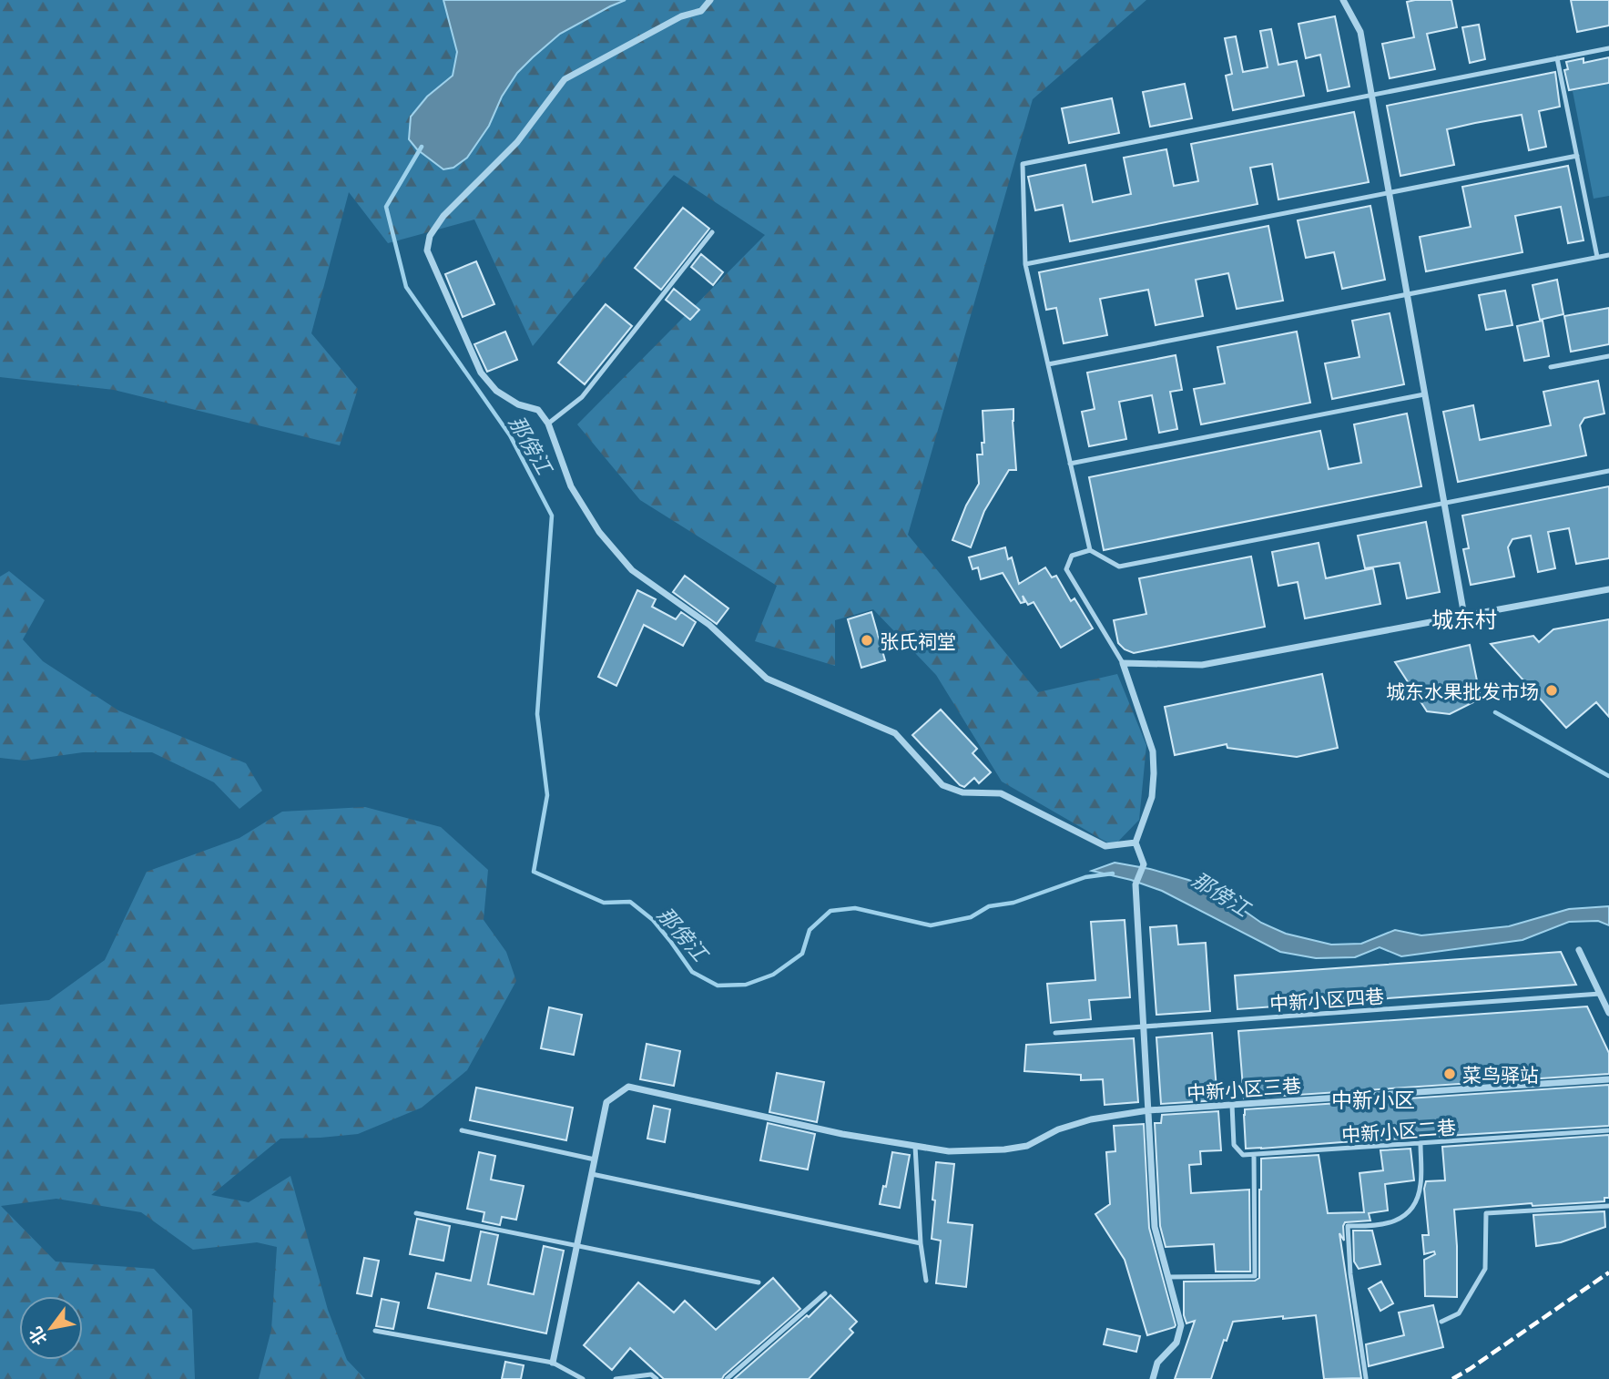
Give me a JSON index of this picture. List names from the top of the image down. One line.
{"streets":{"street":["中新小区三巷"],"lane":["中新小区四巷","中新小区二巷"]},"districts":["城东村","中新小区"],"water":["那傍江"],"places":["张氏祠堂","城东水果批发市场","菜鸟驿站"],"north":"bottom left"}
